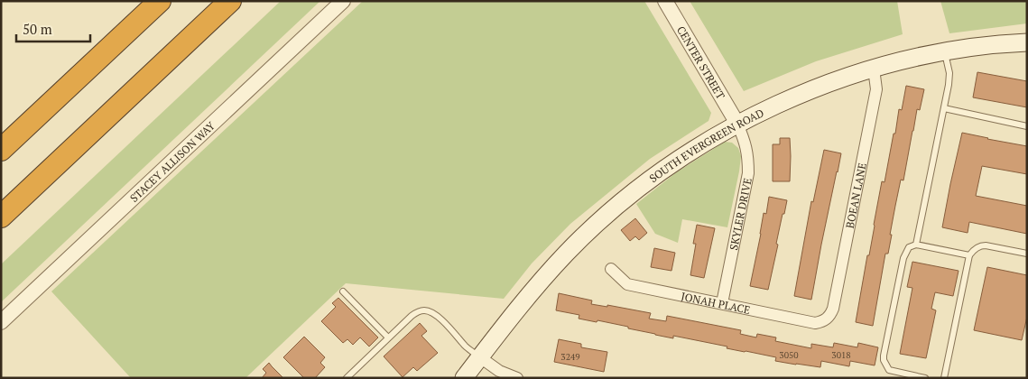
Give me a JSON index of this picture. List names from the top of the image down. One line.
{"streets":{"main road":["SOUTH EVERGREEN ROAD"],"street":["CENTER STREET","STACEY ALLISON WAY","BOEAN LANE","SKYLER DRIVE","JONAH PLACE"]},"crossings":[["CENTER STREET","SOUTH EVERGREEN ROAD"],["CENTER STREET","SKYLER DRIVE"],["SOUTH EVERGREEN ROAD","BOEAN LANE"],["SOUTH EVERGREEN ROAD","SKYLER DRIVE"],["BOEAN LANE","JONAH PLACE"],["SKYLER DRIVE","JONAH PLACE"]],"house_numbers":["3050","3018","3249"],"scale_bar":"50 m"}
